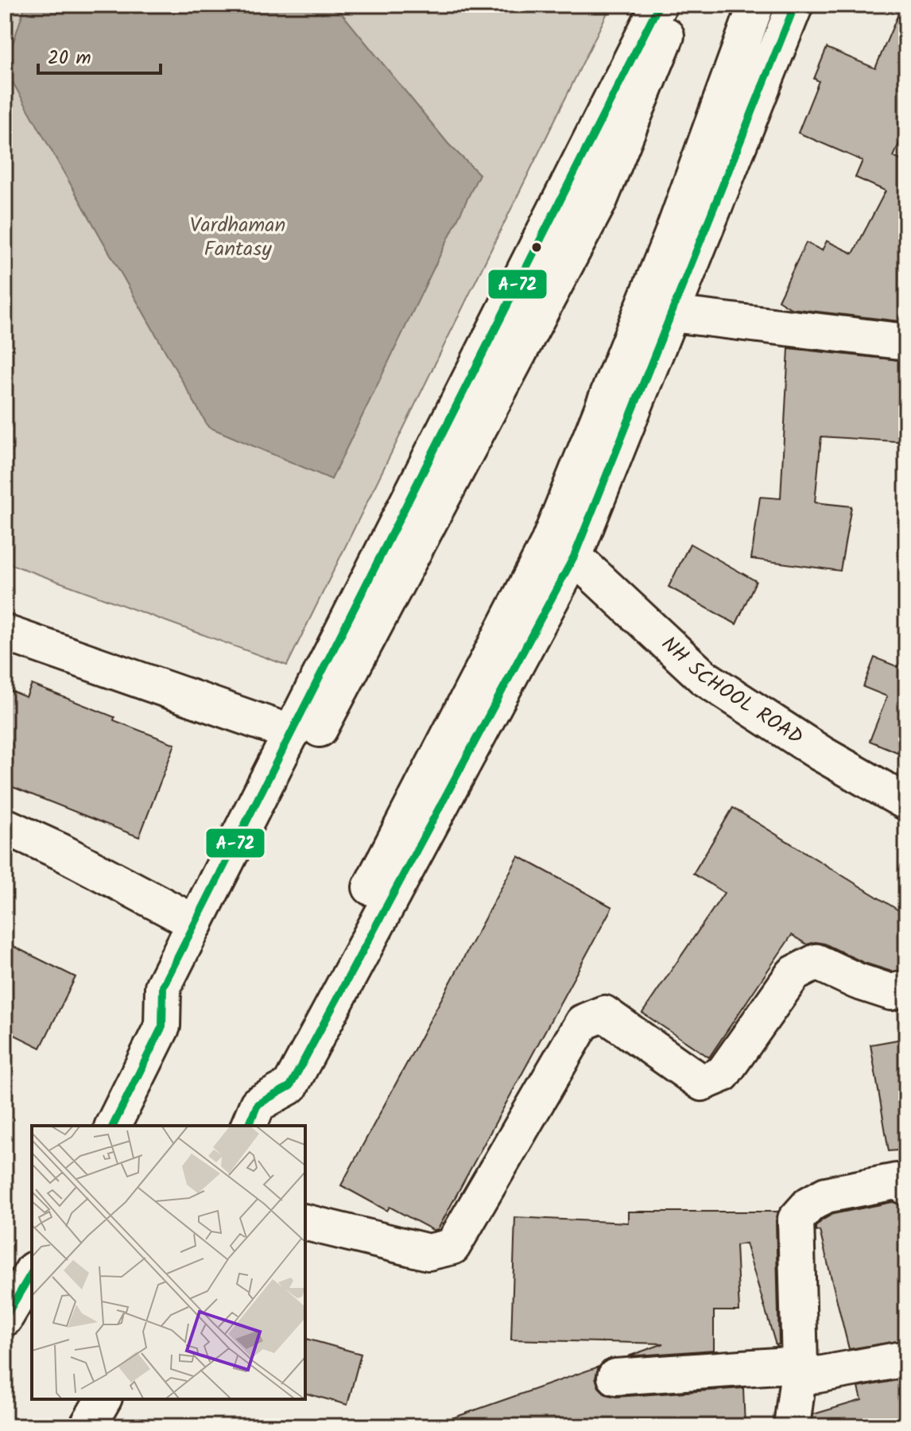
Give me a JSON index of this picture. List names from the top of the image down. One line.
{"streets":{"main road":["NH SCHOOL ROAD"]},"parks":["Vardhaman Fantasy"],"lines":["transit line A-72"],"scale_bar":"20 m"}
